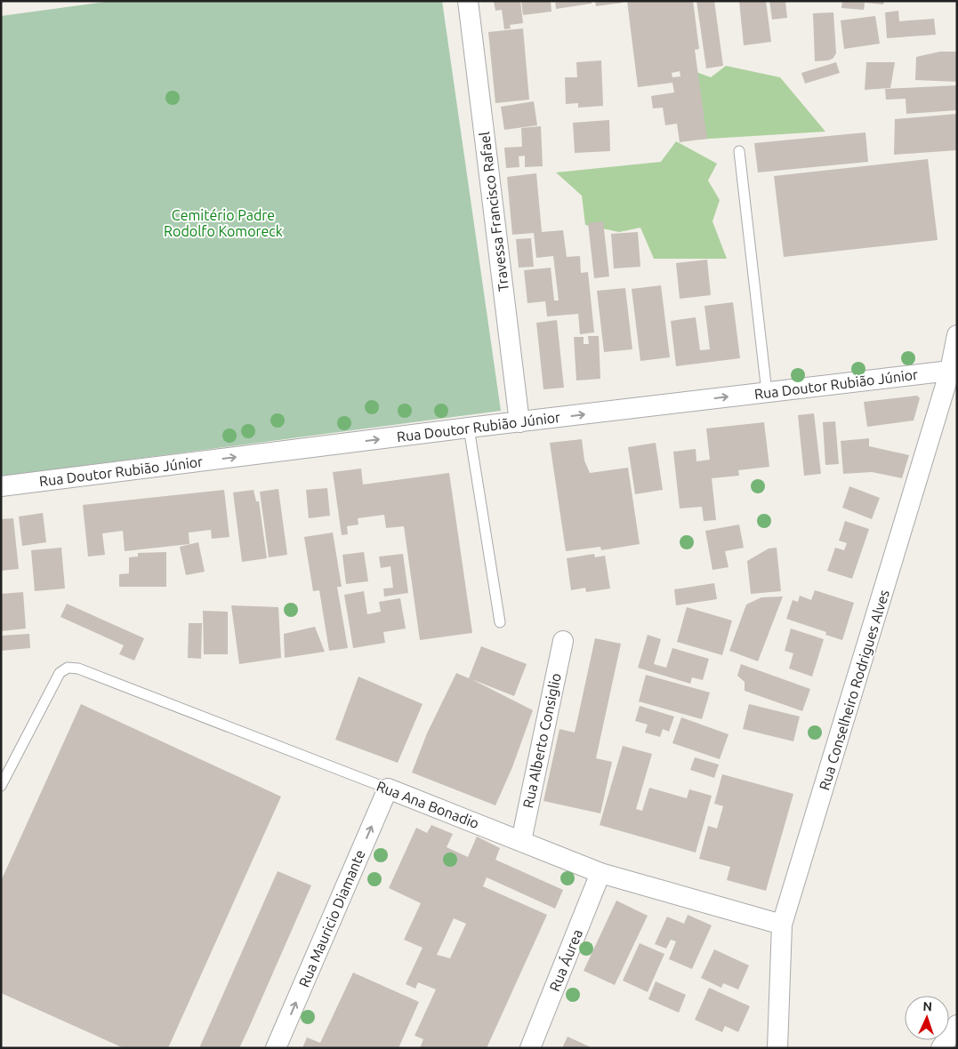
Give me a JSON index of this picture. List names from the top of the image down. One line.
{"streets":{"street":["Travessa Francisco Rafael","Rua Doutor Rubião Júnior","Rua Conselheiro Rodrigues Alves","Rua Alberto Consiglio","Rua Ana Bonadio","Rua Mauricio Diamante","Rua Áurea"]},"crossings":[["Travessa Francisco Rafael","Rua Doutor Rubião Júnior"],["Rua Doutor Rubião Júnior","Rua Conselheiro Rodrigues Alves"],["Rua Conselheiro Rodrigues Alves","Rua Ana Bonadio"],["Rua Alberto Consiglio","Rua Ana Bonadio"],["Rua Ana Bonadio","Rua Mauricio Diamante"],["Rua Ana Bonadio","Rua Áurea"]],"one_way":["Rua Doutor Rubião Júnior","Rua Mauricio Diamante"],"parks":["Cemitério Padre Rodolfo Komoreck"],"north":"top"}
